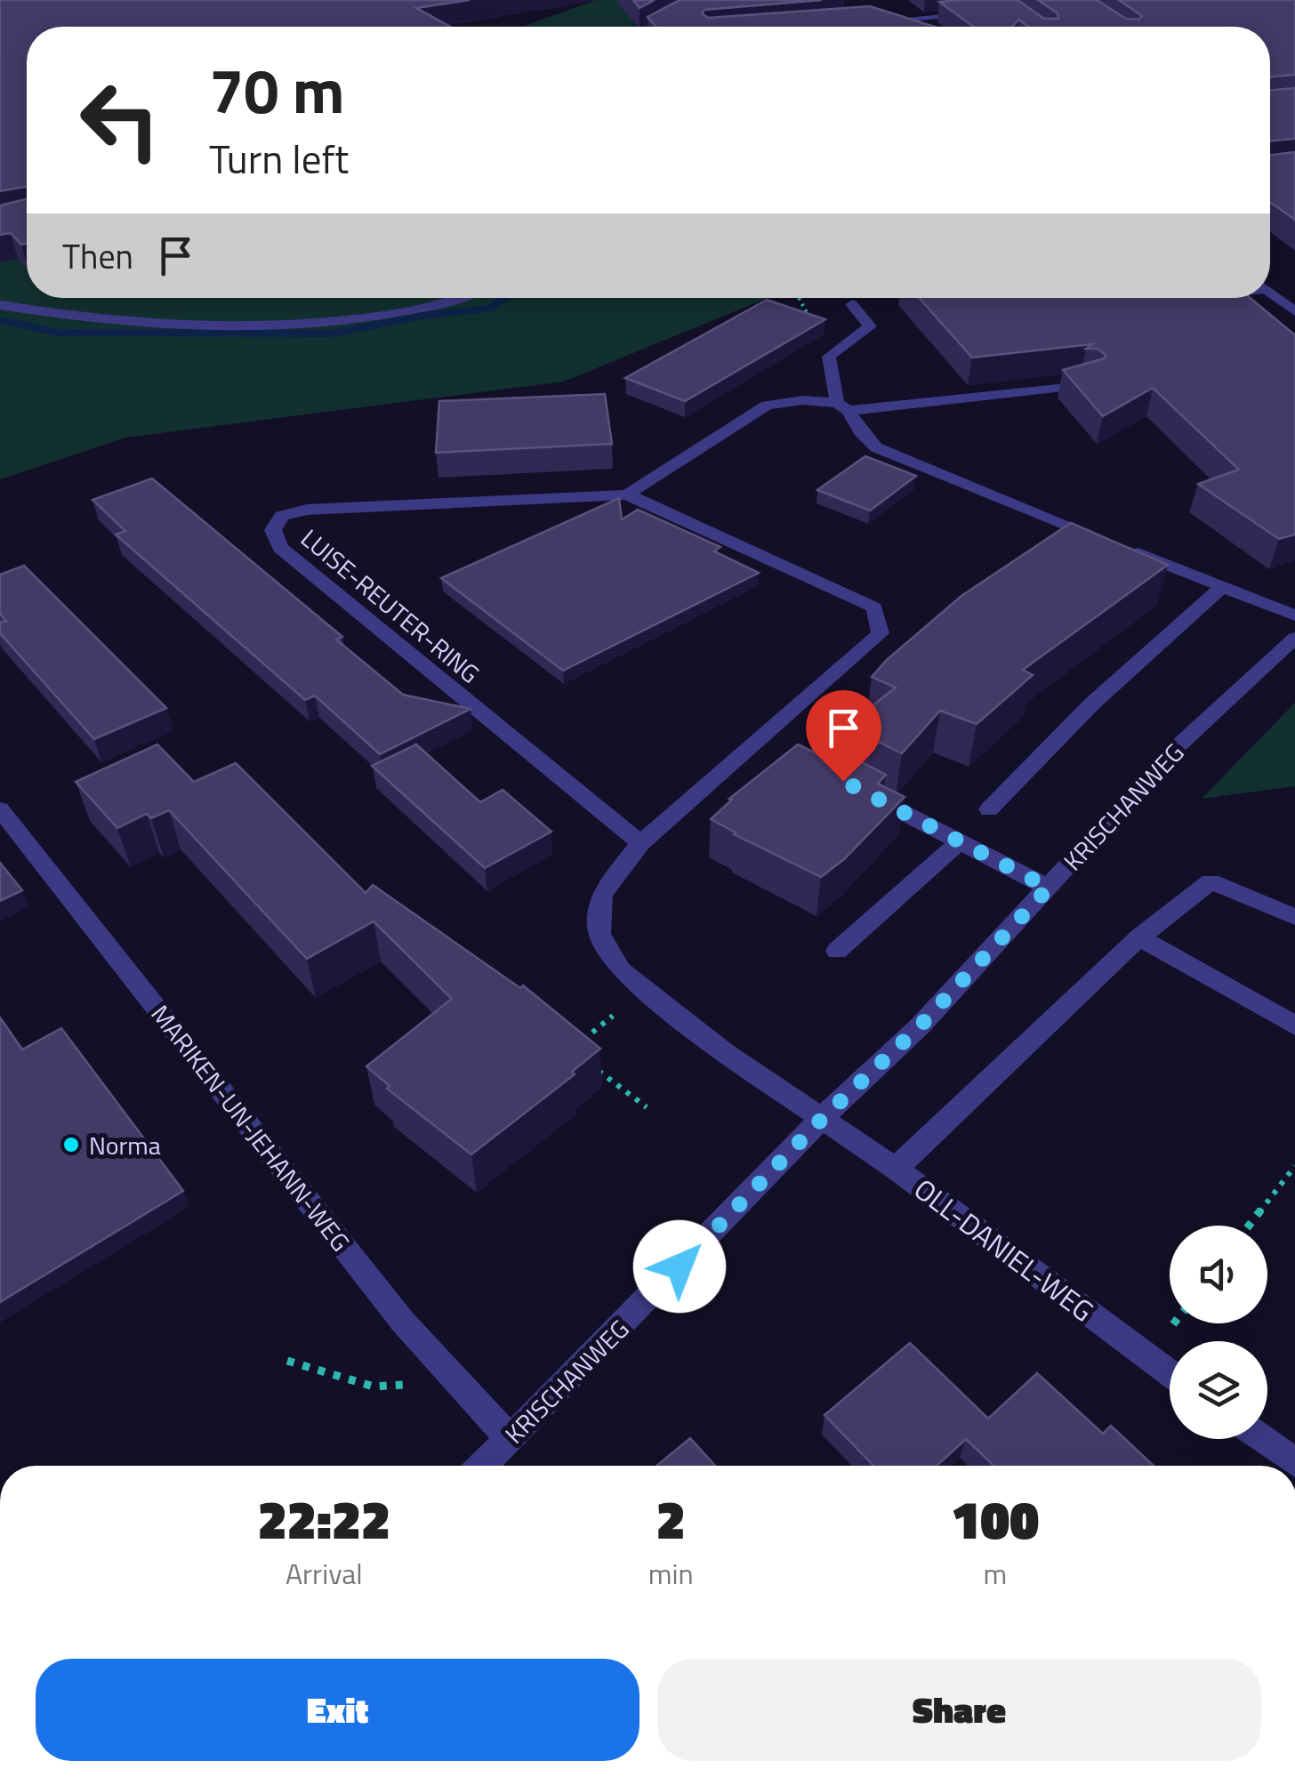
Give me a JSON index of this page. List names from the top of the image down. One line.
{"streets":{"street":["LUISE-REUTER-RING","KRISCHANWEG","MARIKEN-UN-JEHANN-WEG","OLL-DANIEL-WEG"]},"crossings":[["LUISE-REUTER-RING","KRISCHANWEG"],["LUISE-REUTER-RING","OLL-DANIEL-WEG"],["KRISCHANWEG","MARIKEN-UN-JEHANN-WEG"],["KRISCHANWEG","OLL-DANIEL-WEG"]],"places":["Norma"],"page":{"turn":["70 m","Turn left"],"then":"Then","eta":["22:22","Arrival","2","min","100","m"],"buttons":["Exit","Share"]}}
